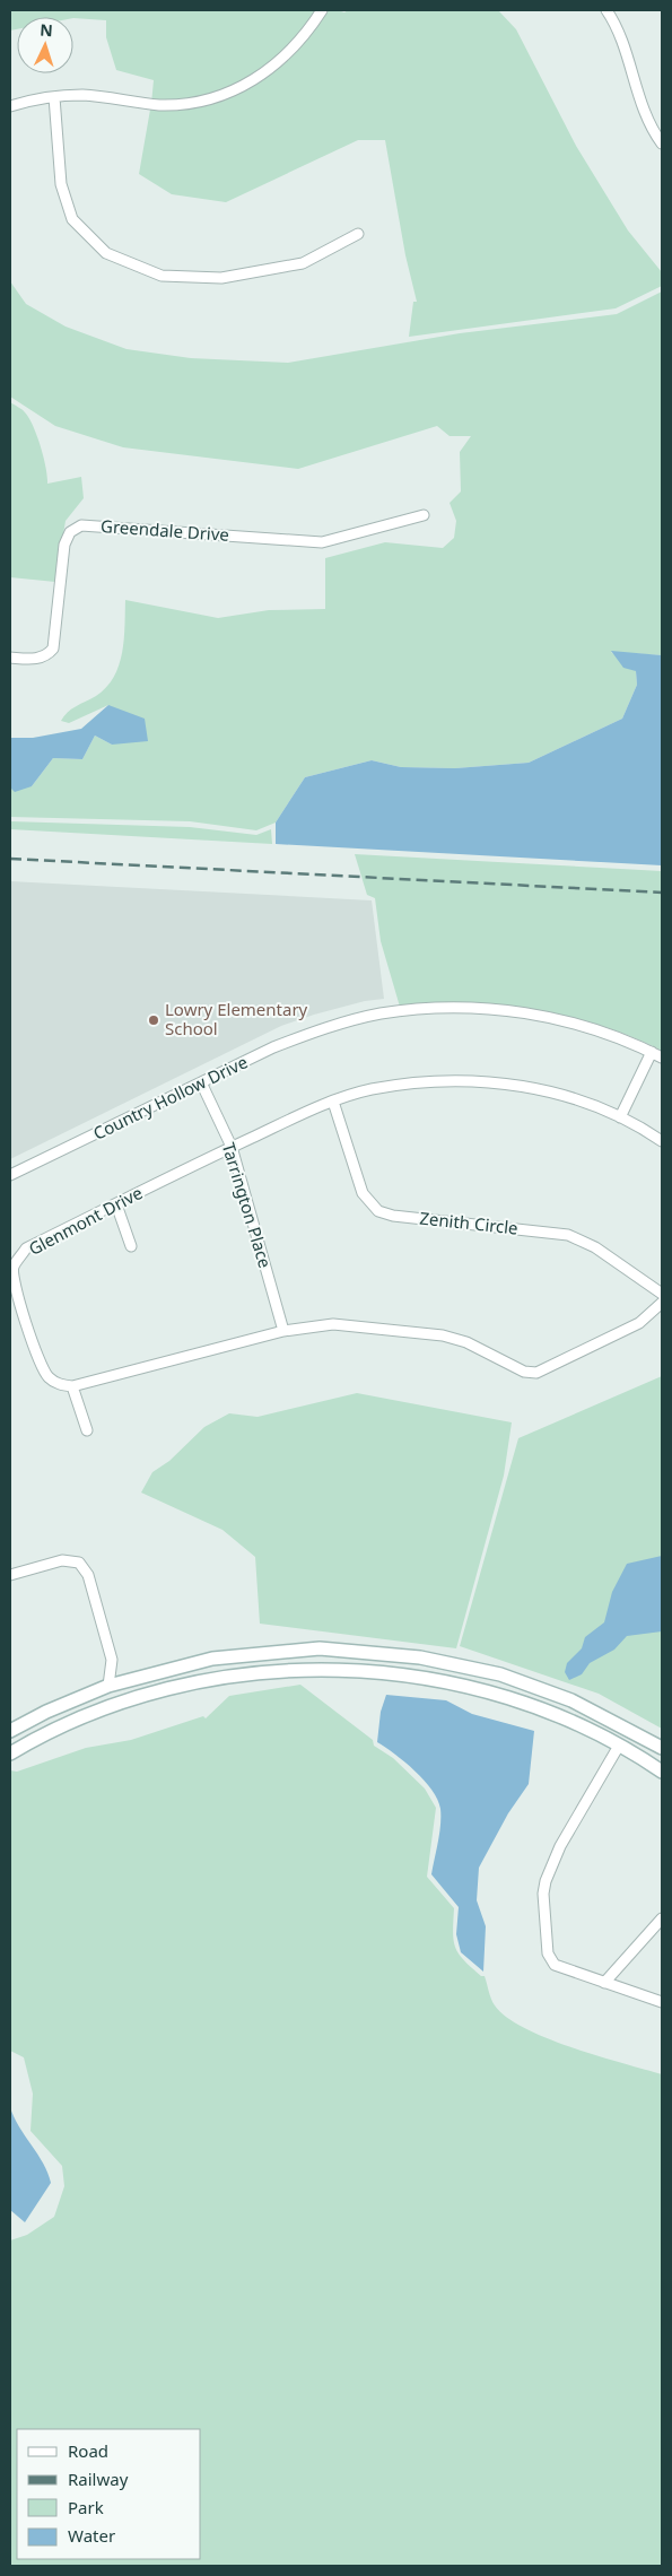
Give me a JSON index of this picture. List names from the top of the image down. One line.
{"streets":{"street":["Greendale Drive","Country Hollow Drive","Tarrington Place","Glenmont Drive","Zenith Circle"]},"crossings":[["Country Hollow Drive","Tarrington Place"],["Tarrington Place","Glenmont Drive"],["Glenmont Drive","Zenith Circle"]],"places":["Lowry Elementary School"],"legend":["Road","Railway","Park","Water"],"north":"top"}
